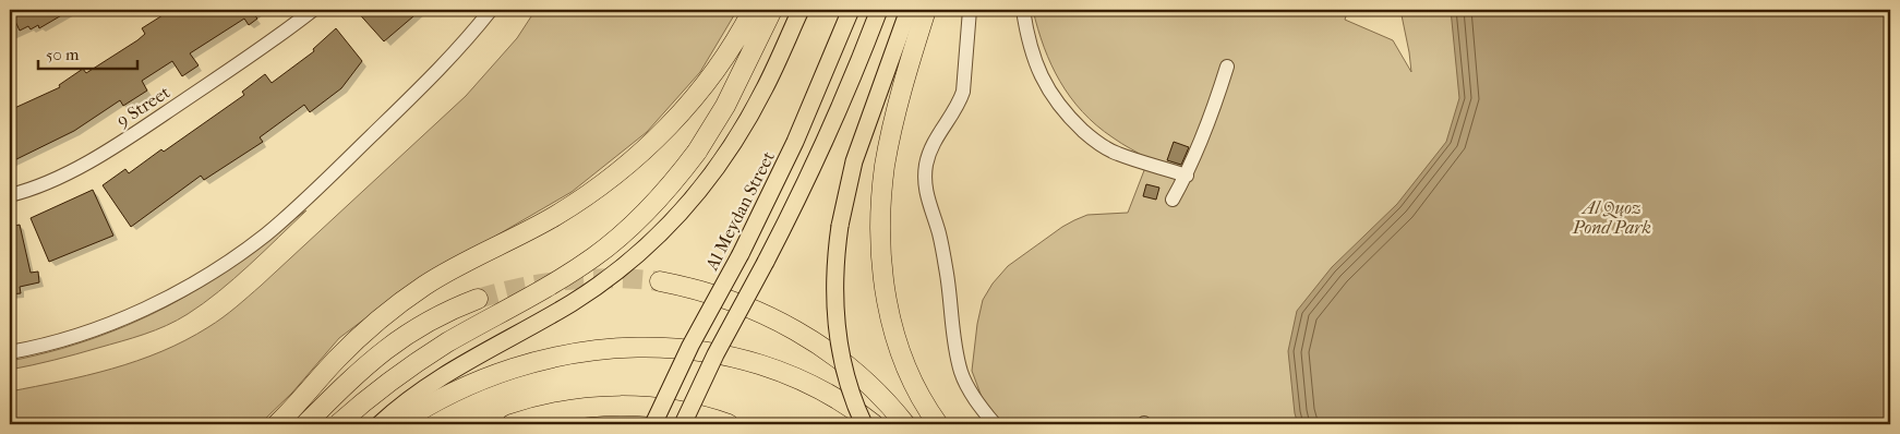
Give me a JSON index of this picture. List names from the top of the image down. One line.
{"streets":{"main road":["Al Meydan Street"],"street":["9 Street"]},"parks":["Al Quoz Pond Park"],"scale_bar":"50 m"}
